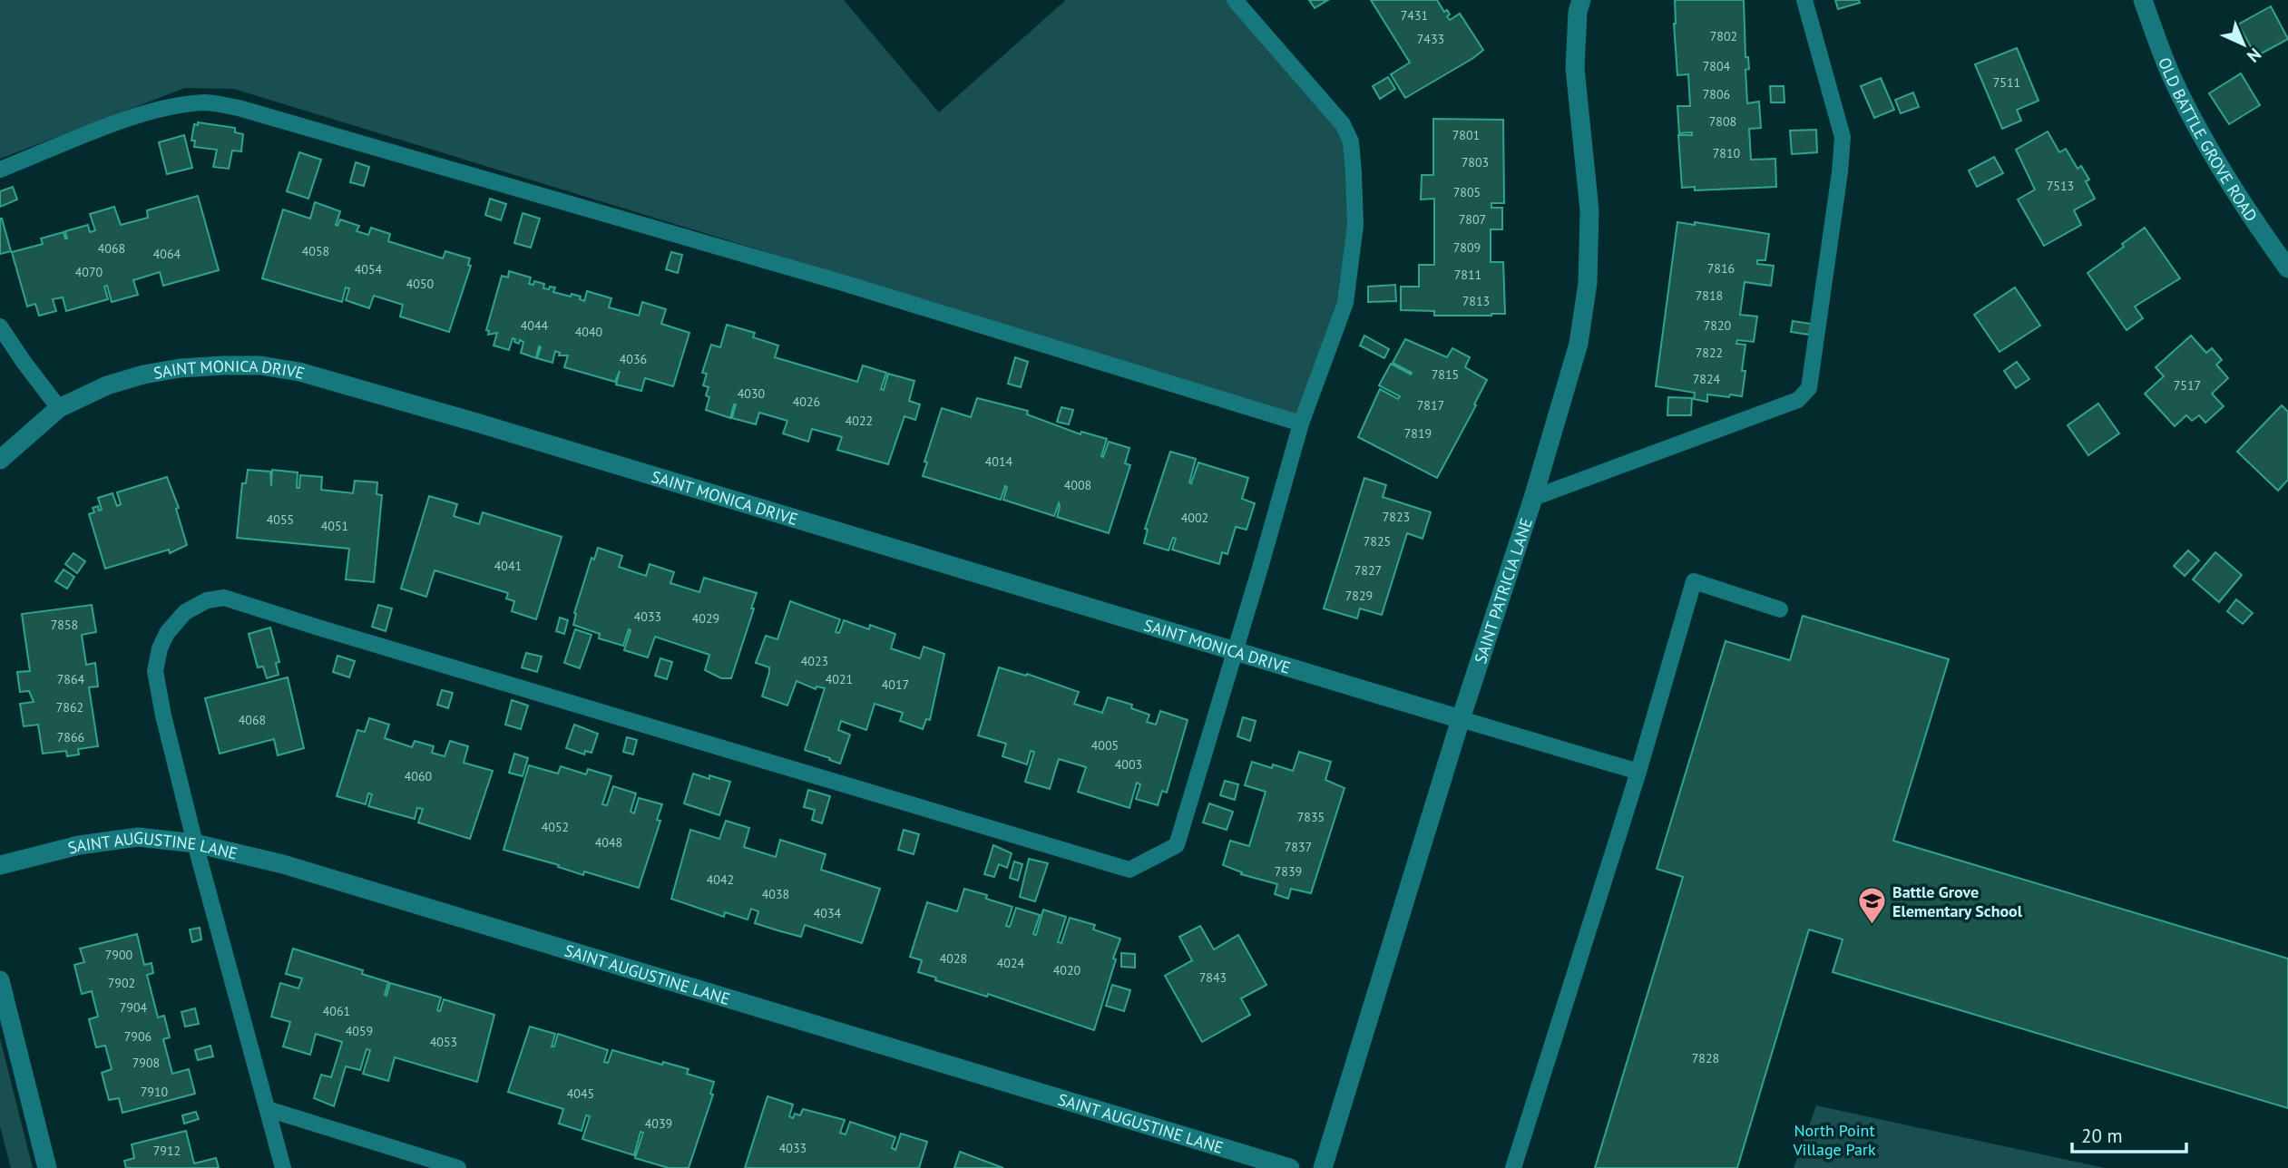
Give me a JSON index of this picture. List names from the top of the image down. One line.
{"streets":{"street":["OLD BATTLE GROVE ROAD","SAINT MONICA DRIVE","SAINT PATRICIA LANE","SAINT AUGUSTINE LANE"]},"crossings":[["SAINT MONICA DRIVE","SAINT PATRICIA LANE"]],"parks":["North Point Village Park"],"places":{"school or university":["Battle Grove Elementary School"]},"house_numbers":["7431","7802","7433","7804","7511","7806","7808","7801","7810","7803","7513","7805","7807","7809","4068","4058","4064","7816","4054","4070","7811","4050","7818","7813","4044","7820","4040","7822","4036","7815","7824","7517","4030","4026","7817","4022","7819","4014","4008","7823","4002","4055","4051","7825","4041","7827","7829","4033","4029","7858","4023","7864","4021","4017","7862","4068","7866","4005","4003","4060","7835","4052","4048","7837","7839","4042","4038","4034","7900","4028","4024","4020","7843","7902","7904","4061","4059","7906","4053","7828","7908","7910","4045","4039","4033","7912"],"scale_bar":"20 m","north":"bottom right"}
